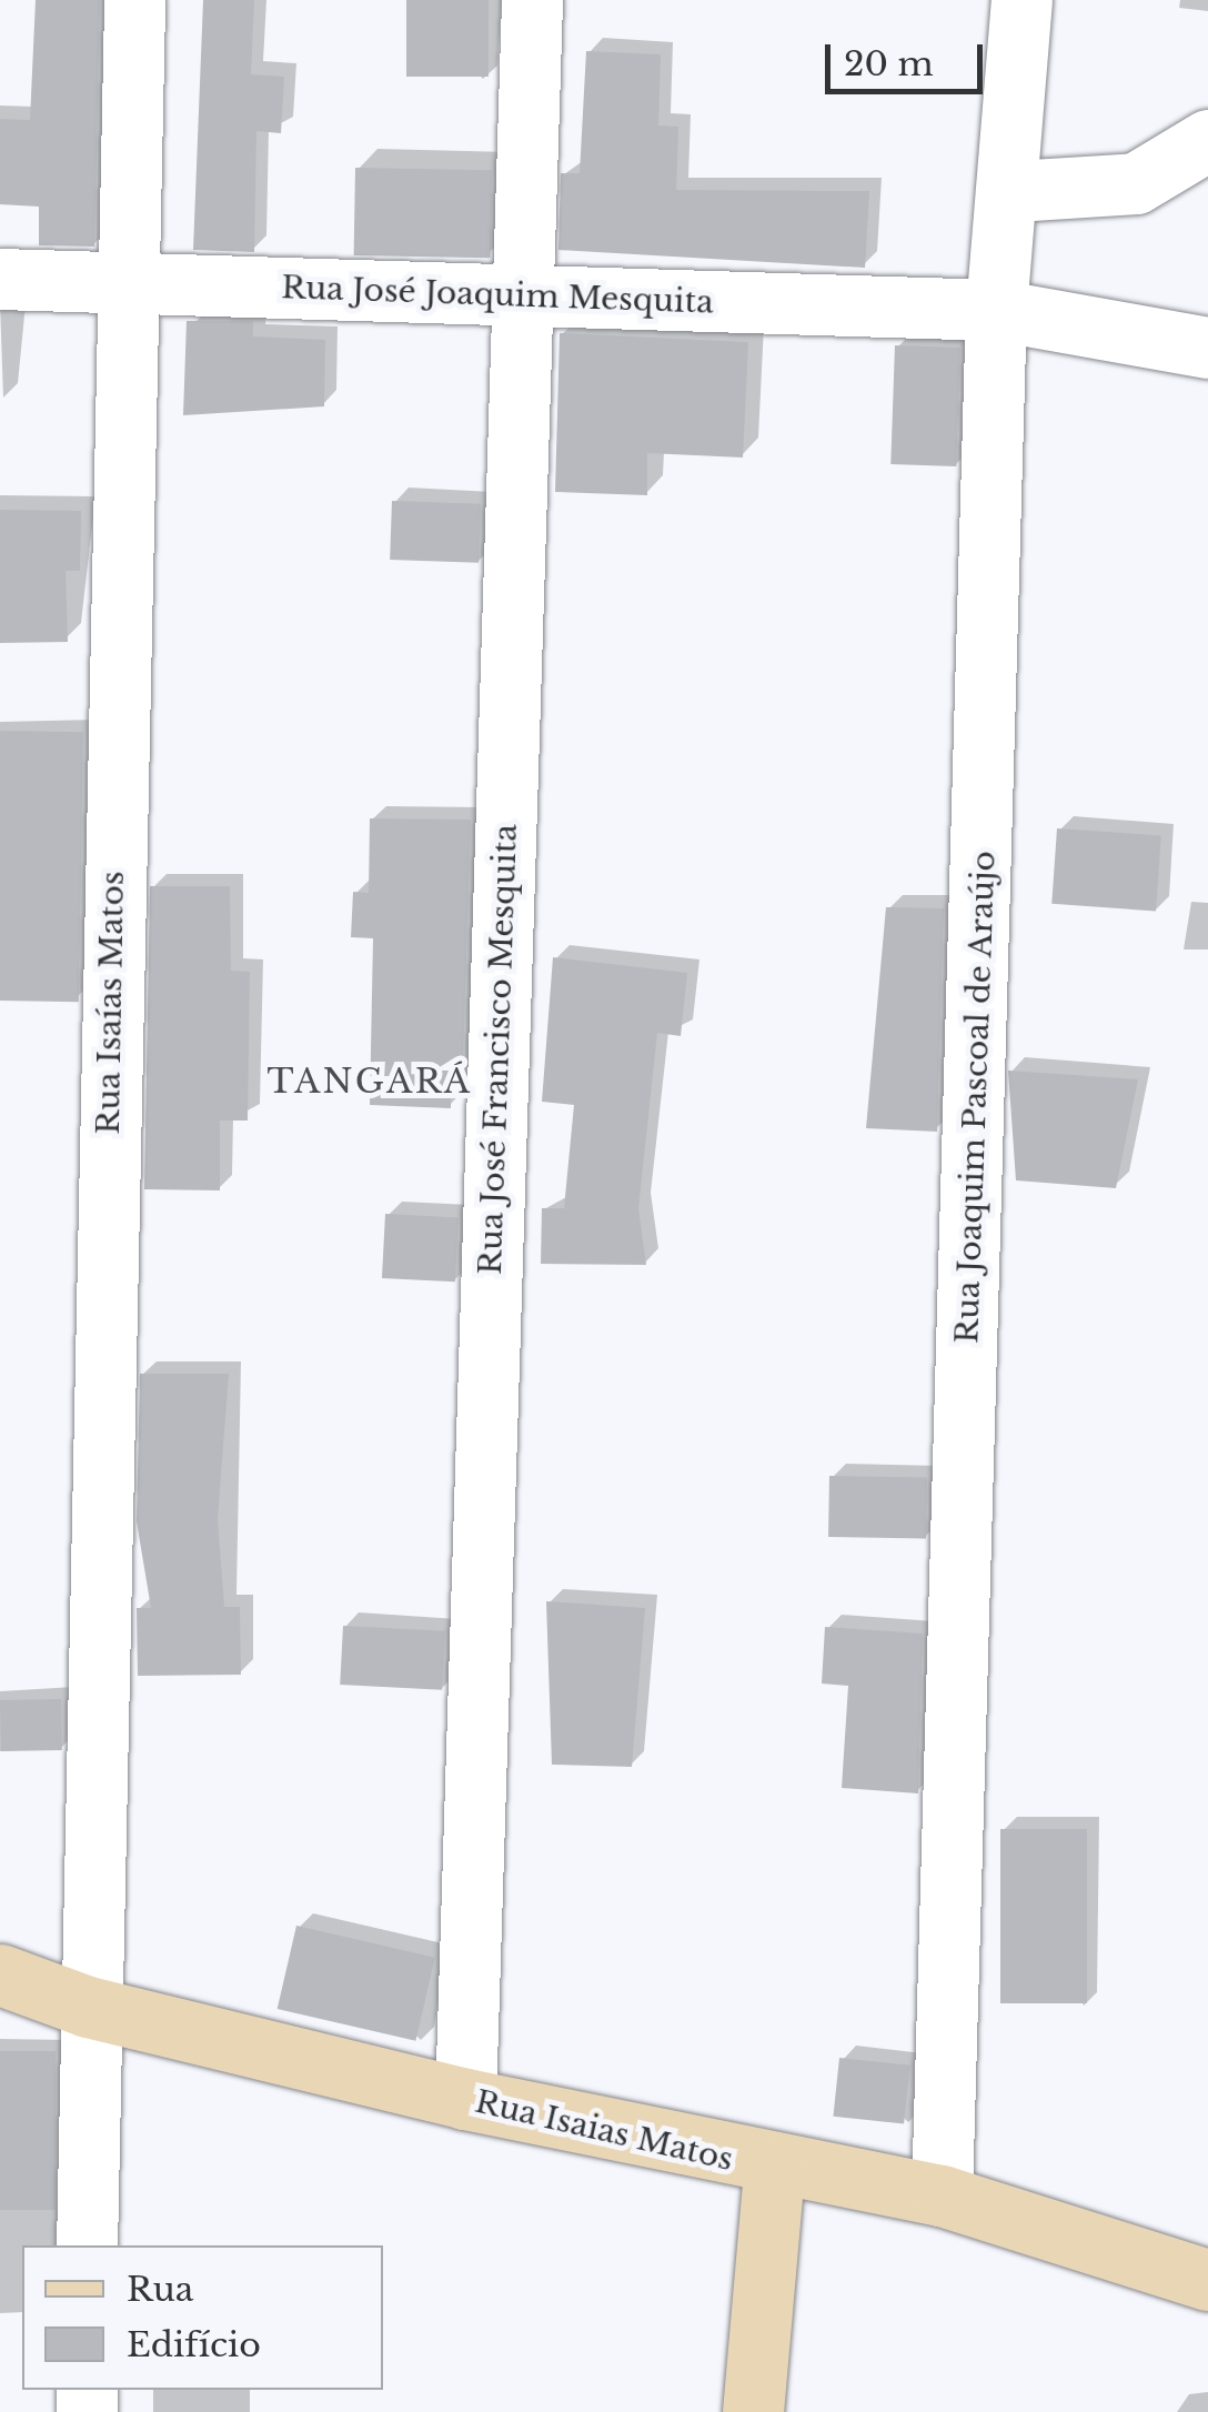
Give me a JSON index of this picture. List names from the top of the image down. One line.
{"streets":{"street":["Rua José Joaquim Mesquita","Rua Isaías Matos","Rua José Francisco Mesquita","Rua Joaquim Pascoal de Araújo","Rua Isaias Matos"]},"crossings":[["Rua José Joaquim Mesquita","Rua Isaías Matos"],["Rua José Joaquim Mesquita","Rua José Francisco Mesquita"],["Rua José Joaquim Mesquita","Rua Joaquim Pascoal de Araújo"],["Rua Isaías Matos","Rua Isaias Matos"],["Rua José Francisco Mesquita","Rua Isaias Matos"],["Rua Joaquim Pascoal de Araújo","Rua Isaias Matos"]],"districts":["TANGARÁ"],"legend":["Rua","Edifício"],"scale_bar":"20 m"}
